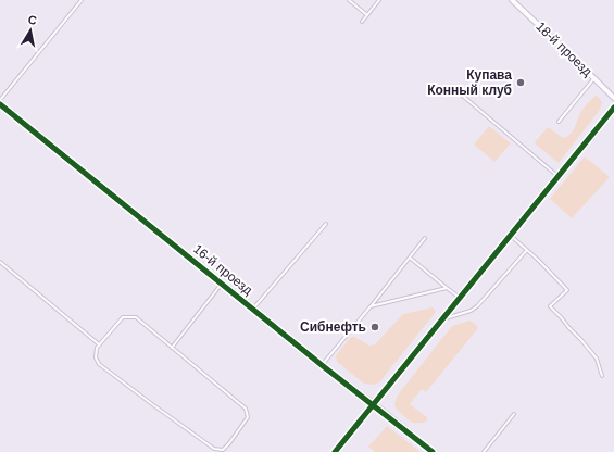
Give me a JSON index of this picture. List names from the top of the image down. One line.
{"streets":{"street":["18-й проезд","16-й проезд"]},"places":["Купава Конный клуб","Сибнефть"],"north":"top"}
